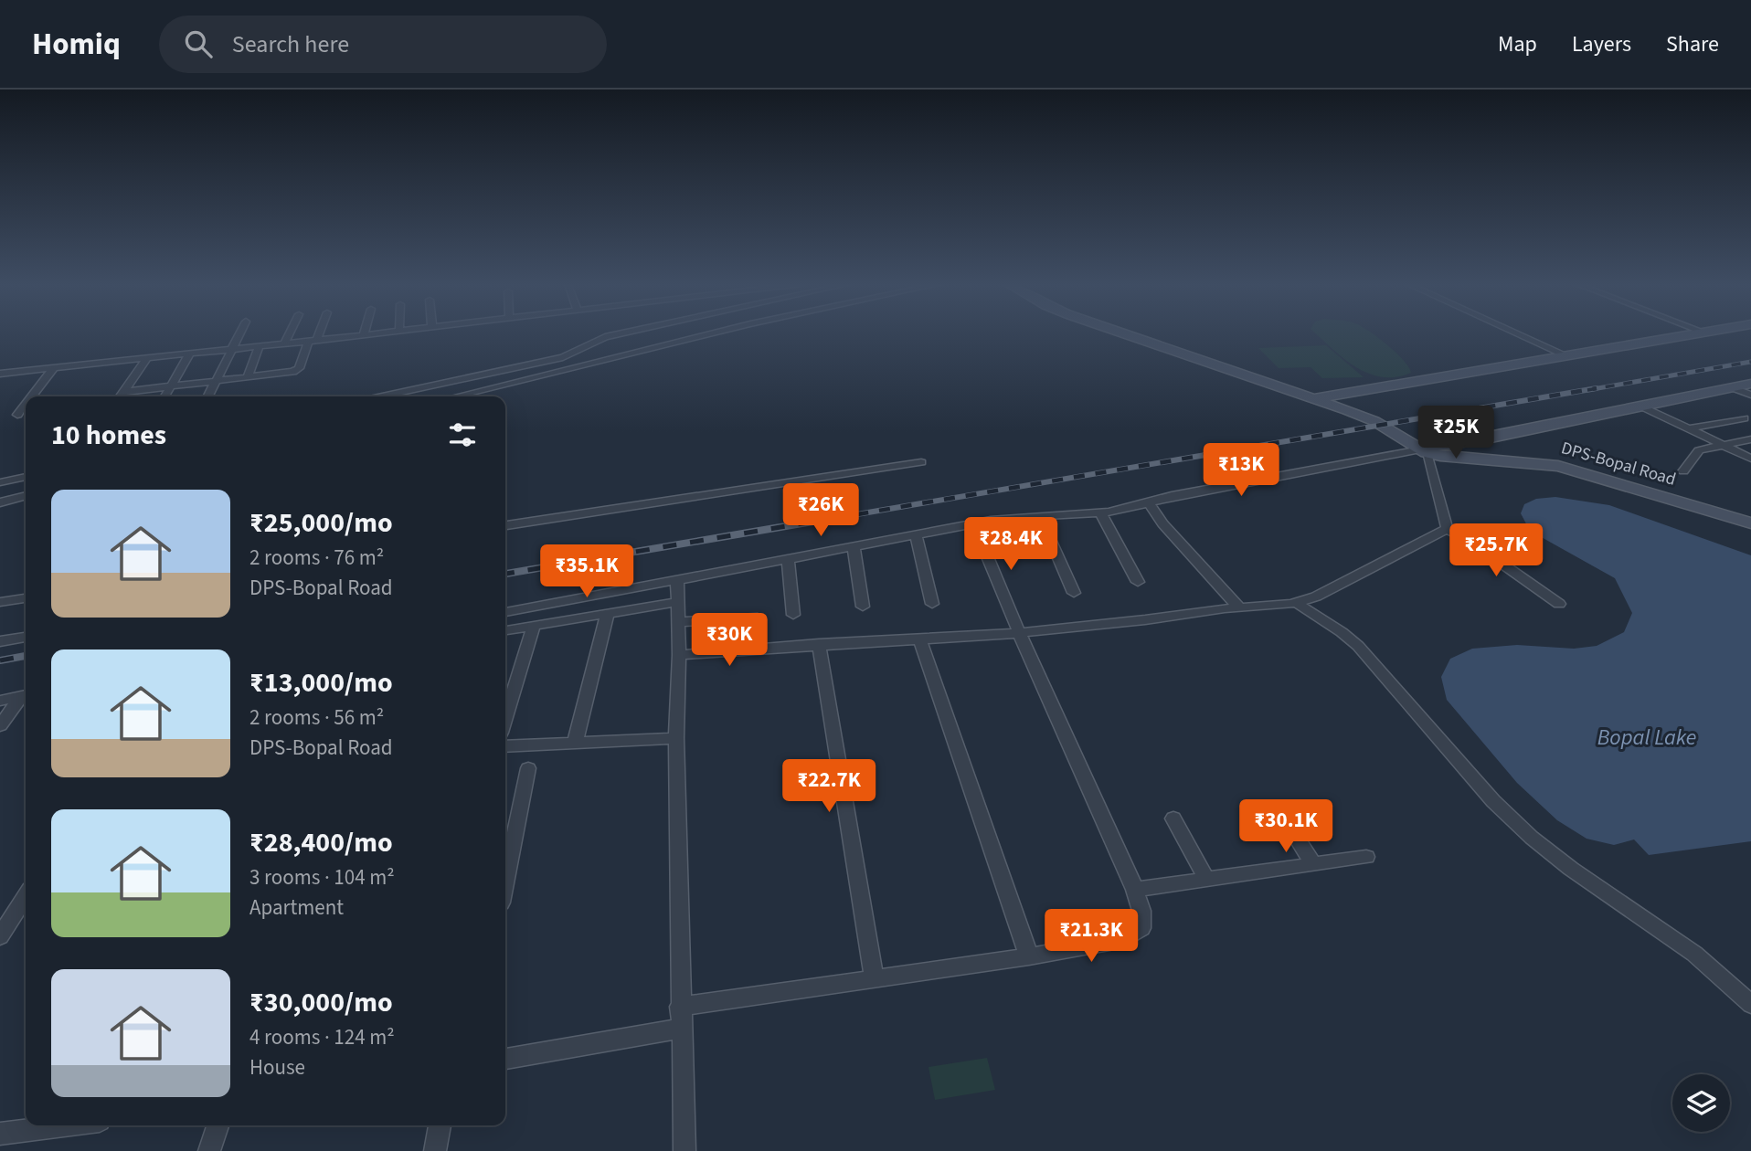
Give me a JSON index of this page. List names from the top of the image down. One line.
{"streets":{"street":["DPS-Bopal Road"]},"water":["Bopal Lake"],"page":{"header":"Homiq","search":"Search here","nav":["Map","Layers","Share"],"heading":"10 homes","price":["₹25K","₹13K","₹26K","₹28.4K","₹25.7K","₹35.1K","₹30K","₹22.7K","₹30.1K","₹21.3K"],"list":[{"name":"₹25,000/mo","note":"2 rooms · 76 m² · DPS-Bopal Road"},{"name":"₹13,000/mo","note":"2 rooms · 56 m² · DPS-Bopal Road"},{"name":"₹28,400/mo","note":"3 rooms · 104 m² · Apartment"},{"name":"₹30,000/mo","note":"4 rooms · 124 m² · House"}]}}
